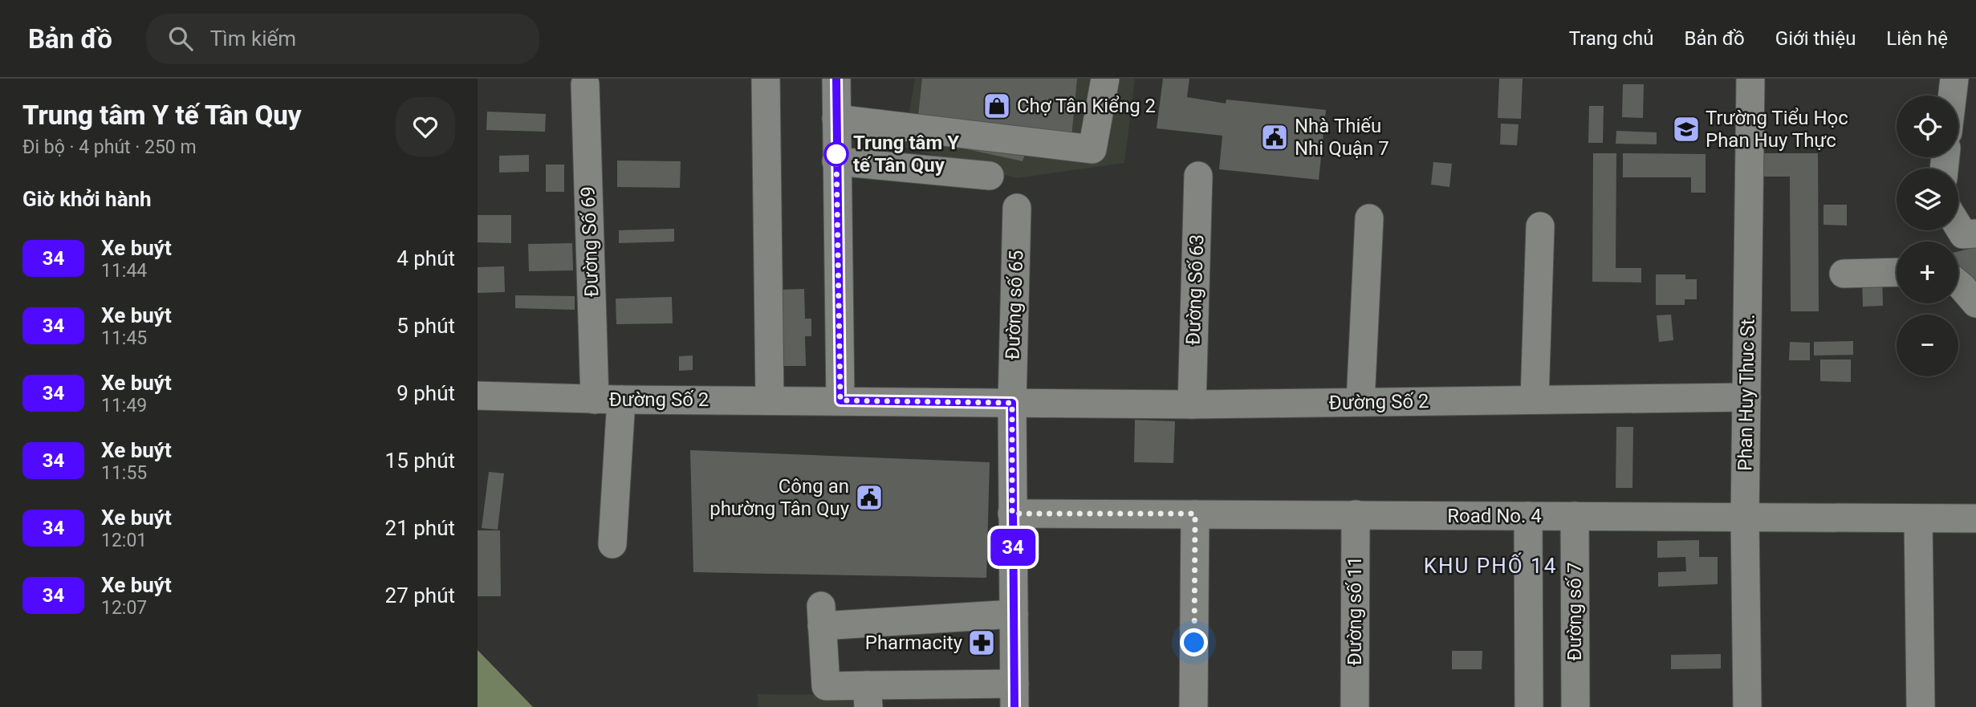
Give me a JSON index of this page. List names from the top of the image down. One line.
{"streets":{"street":["Đường Số 69","Đường Số 63","Đường số 65","Phan Huy Thuc St.","Đường Số 2","Road No. 4","Đường số 11","Đường số 7"]},"crossings":[["Đường Số 69","Đường Số 2"],["Đường Số 63","Đường Số 2"],["Đường số 65","Đường Số 2"],["Đường số 65","Road No. 4"],["Phan Huy Thuc St.","Đường Số 2"],["Phan Huy Thuc St.","Road No. 4"],["Road No. 4","Đường số 11"],["Road No. 4","Đường số 7"]],"districts":["KHU PHỐ 14"],"places":{"shop":["Chợ Tân Kiểng 2"],"school or university":["Trường Tiểu Học Phan Huy Thực"],"public building":["Nhà Thiếu Nhi Quận 7","Công an phường Tân Quy"],"other":["Trung tâm Y tế Tân Quy"],"pharmacy":["Pharmacity"]},"lines":["bus line 34"],"page":{"header":"Bản đồ","search":"Tìm kiếm","nav":["Trang chủ","Bản đồ","Giới thiệu","Liên hệ"],"heading":[["Trung tâm Y tế Tân Quy","Đi bộ · 4 phút · 250 m"],"Giờ khởi hành"],"on_map":"34","map_buttons":["+","−"],"list":[{"mark":"34","name":"Xe buýt","note":"11:44","value":"4 phút"},{"mark":"34","name":"Xe buýt","note":"11:45","value":"5 phút"},{"mark":"34","name":"Xe buýt","note":"11:49","value":"9 phút"},{"mark":"34","name":"Xe buýt","note":"11:55","value":"15 phút"},{"mark":"34","name":"Xe buýt","note":"12:01","value":"21 phút"},{"mark":"34","name":"Xe buýt","note":"12:07","value":"27 phút"}]}}
